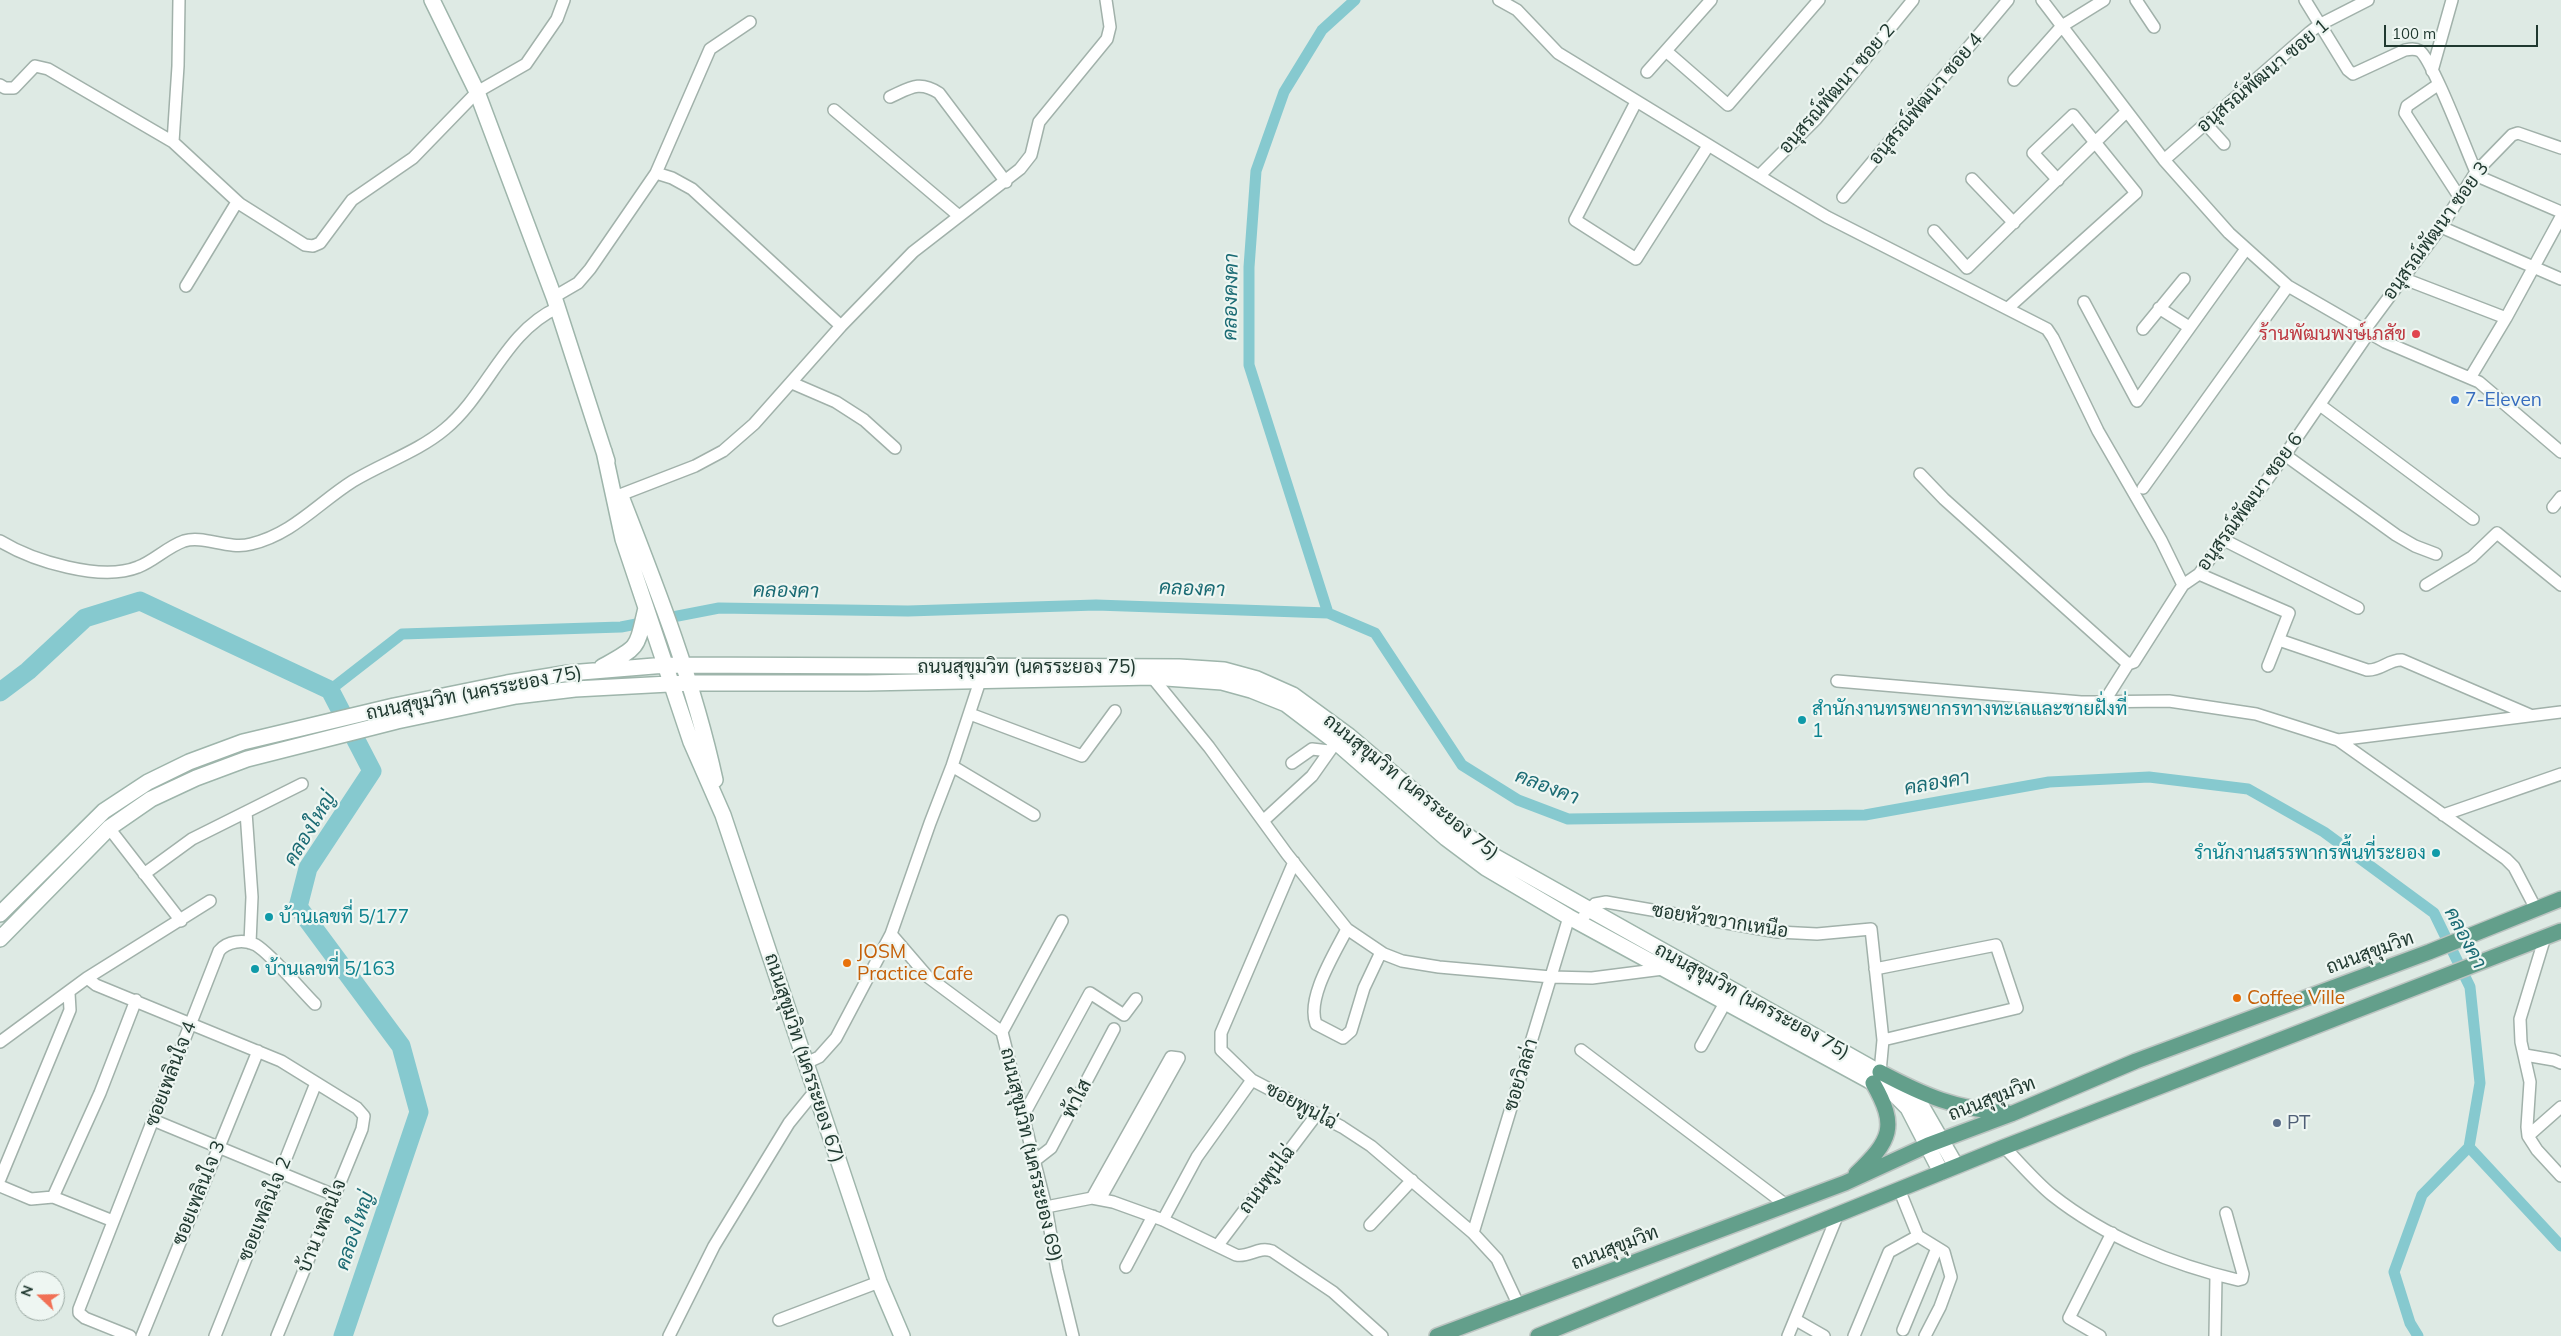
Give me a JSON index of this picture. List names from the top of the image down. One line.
{"streets":{"main road":["ถนนสุขุมวิท"],"street":["อนุสรณ์พัฒนา ซอย 1","อนุสรณ์พัฒนา ซอย 2","อนุสรณ์พัฒนา ซอย 4","อนุสรณ์พัฒนา ซอย 3","อนุสรณ์พัฒนา ซอย 6","ถนนสุขุมวิท (นครระยอง 75)","ซอยหัวขวากเหนือ","ถนนสุขุมวิท (นครระยอง 67)","ซอยเพลินใจ 4","ซอยวิลล่า","พ้าใส","ซอยพูนไฉ่","ถนนสุขุมวิท (นครระยอง 69)","ถนนพูนไฉ่","ซอยเพลินใจ 3","ซอยเพลินใจ 2","บ้าน เพลินใจ"]},"crossings":[["อนุสรณ์พัฒนา ซอย 3","อนุสรณ์พัฒนา ซอย 6"],["ถนนสุขุมวิท (นครระยอง 75)","ซอยหัวขวากเหนือ"],["ถนนสุขุมวิท (นครระยอง 75)","ถนนสุขุมวิท"],["ถนนสุขุมวิท (นครระยอง 75)","ถนนสุขุมวิท (นครระยอง 67)"],["ถนนสุขุมวิท (นครระยอง 75)","ซอยวิลล่า"],["ซอยหัวขวากเหนือ","ซอยวิลล่า"],["ถนนสุขุมวิท","ซอยพูนไฉ่"],["ซอยวิลล่า","ซอยพูนไฉ่"],["พ้าใส","ถนนสุขุมวิท (นครระยอง 69)"],["ซอยพูนไฉ่","ถนนพูนไฉ่"],["ซอยเพลินใจ 2","บ้าน เพลินใจ"]],"water":["คลองคงคา","คลองคา","คลองใหญ่"],"places":["ร้านพัฒนพงษ์เภสัข","7-Eleven","สำนักงานทรพยากรทางทะเลและชายฝั่งที่ 1","รำนักงานสรรพากรพื้นที่ระยอง","บ้านเลขที่ 5/177","JOSM Practice Cafe","บ้านเลขที่ 5/163","Coffee Ville","PT"],"scale_bar":"100 m","north":"left"}
